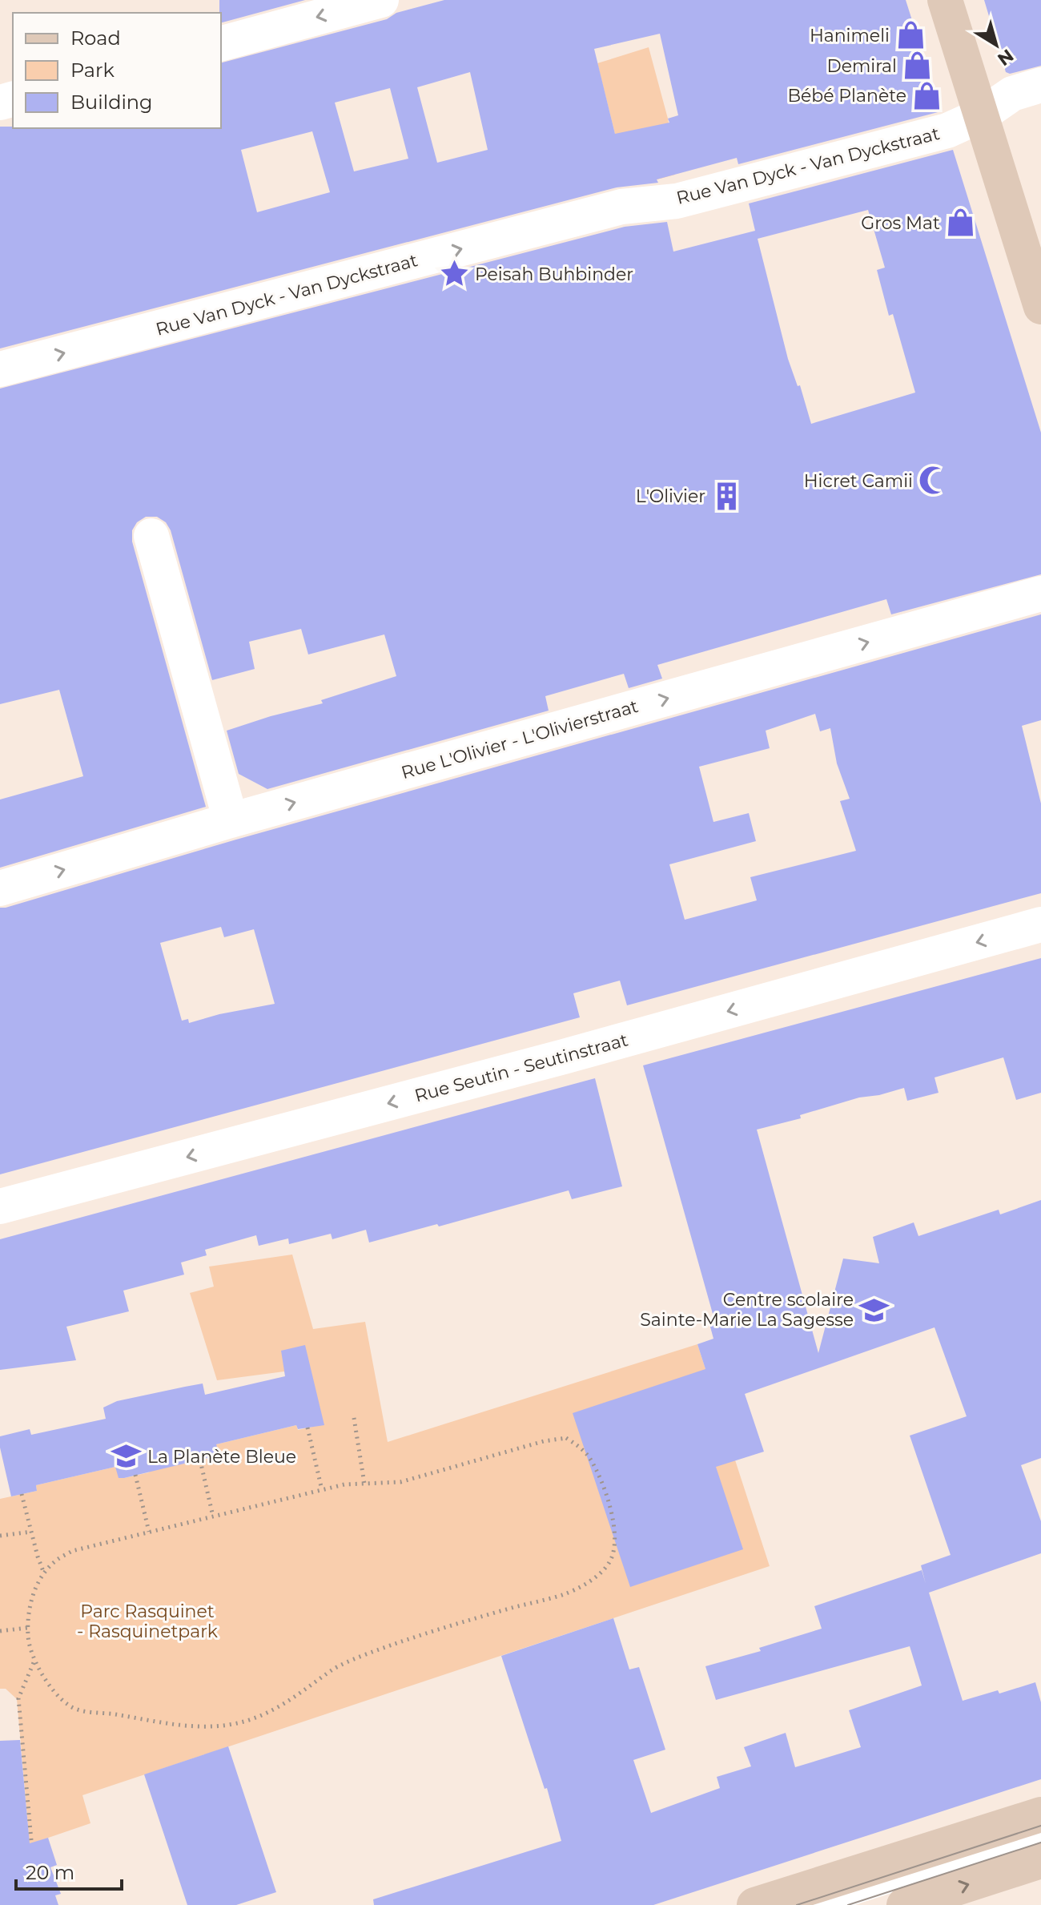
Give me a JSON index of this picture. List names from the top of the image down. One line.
{"streets":{"street":["Rue Van Dyck - Van Dyckstraat","Rue L'Olivier - L'Olivierstraat","Rue Seutin - Seutinstraat"]},"one_way":["Rue Van Dyck - Van Dyckstraat","Rue L'Olivier - L'Olivierstraat","Rue Seutin - Seutinstraat"],"parks":["Parc Rasquinet - Rasquinetpark"],"places":{"shop":["Hanimeli","Demiral","Bébé Planète","Gros Mat"],"place":["Peisah Buhbinder"],"mosque":["Hicret Camii"],"building":["L'Olivier"],"school or university":["Centre scolaire Sainte-Marie La Sagesse","La Planète Bleue"]},"legend":["Road","Park","Building"],"scale_bar":"20 m","north":"bottom right"}
